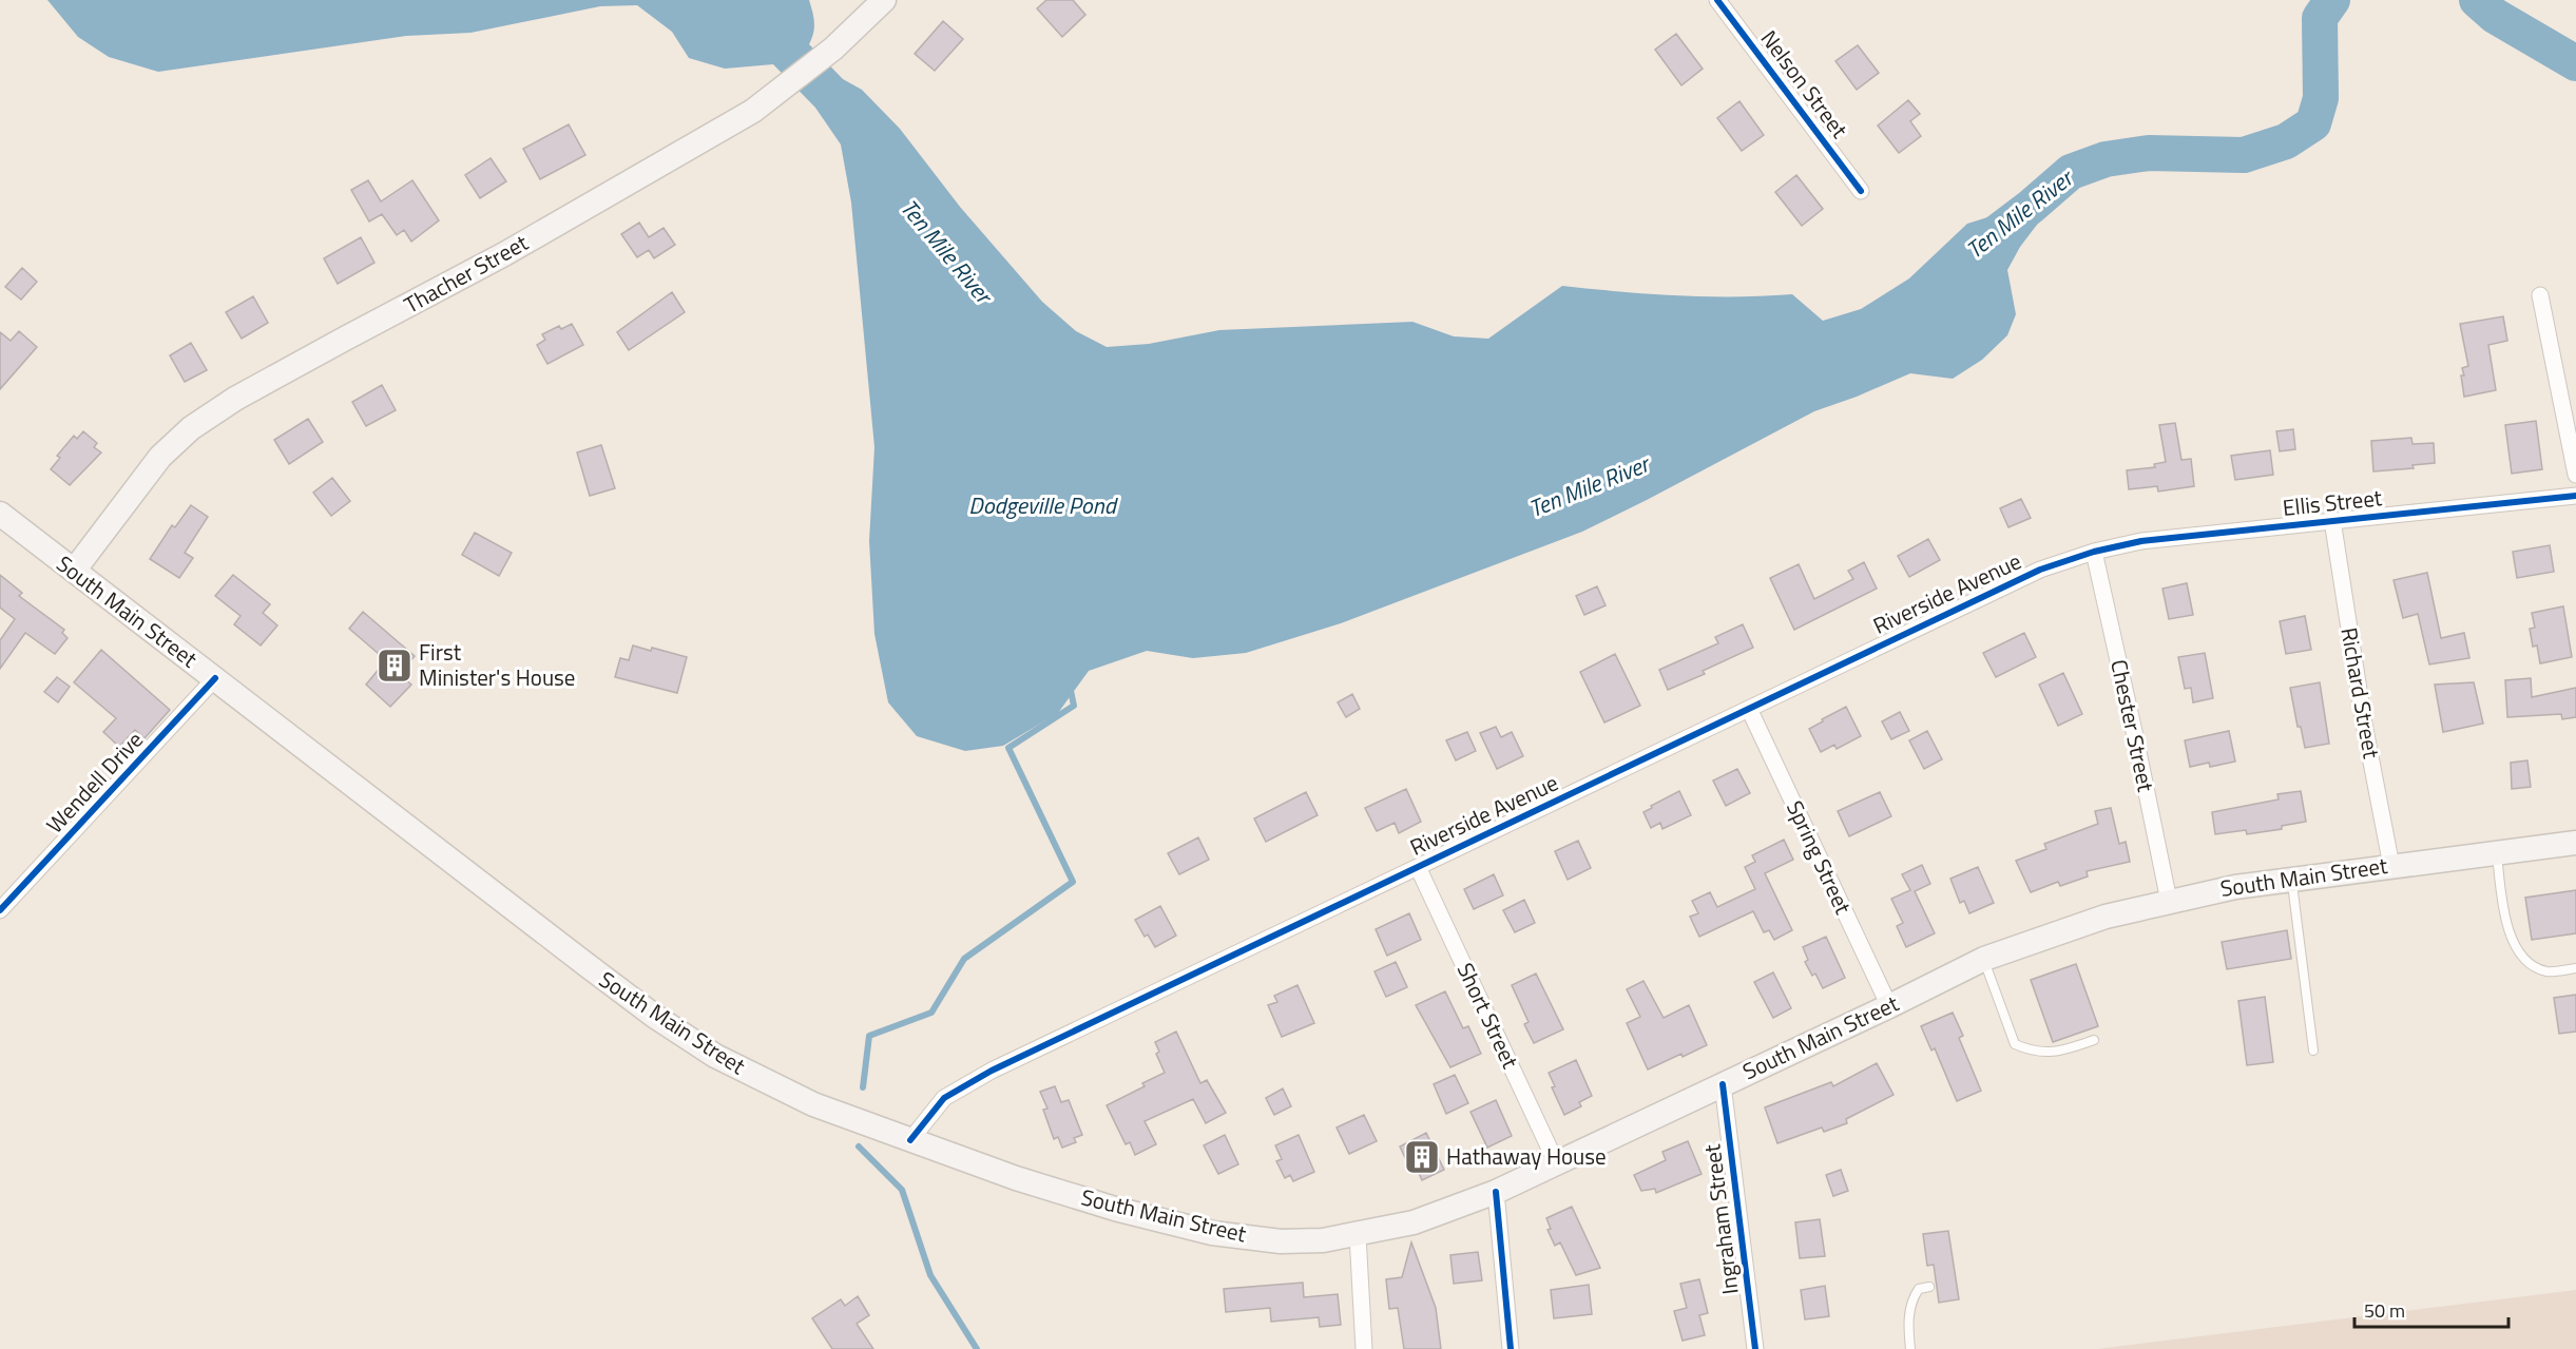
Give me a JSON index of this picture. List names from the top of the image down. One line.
{"streets":{"main road":["Thacher Street","South Main Street"],"street":["Nelson Street","Ellis Street","Riverside Avenue","Richard Street","Chester Street","Wendell Drive","Spring Street","Short Street","Ingraham Street"]},"crossings":[["Thacher Street","South Main Street"],["Ellis Street","Riverside Avenue"],["Ellis Street","Richard Street"],["Ellis Street","Chester Street"],["Riverside Avenue","South Main Street"],["Riverside Avenue","Chester Street"],["Riverside Avenue","Spring Street"],["Riverside Avenue","Short Street"],["South Main Street","Richard Street"],["South Main Street","Chester Street"],["South Main Street","Wendell Drive"],["South Main Street","Spring Street"],["South Main Street","Short Street"],["South Main Street","Ingraham Street"]],"water":["Ten Mile River","Dodgeville Pond"],"places":{"building":["First Minister's House","Hathaway House"]},"scale_bar":"50 m"}
